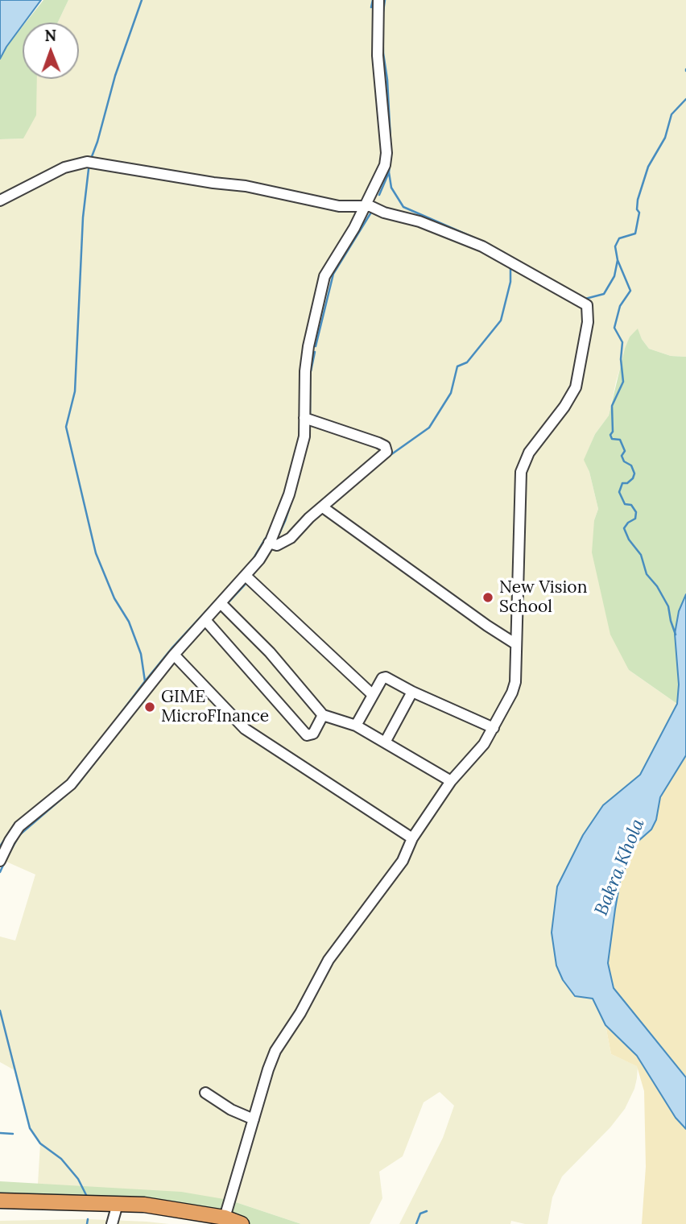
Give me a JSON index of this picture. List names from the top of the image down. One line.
{"water":["Bakra Khola"],"places":["New Vision School","GIME MicroFInance"],"north":"top"}
